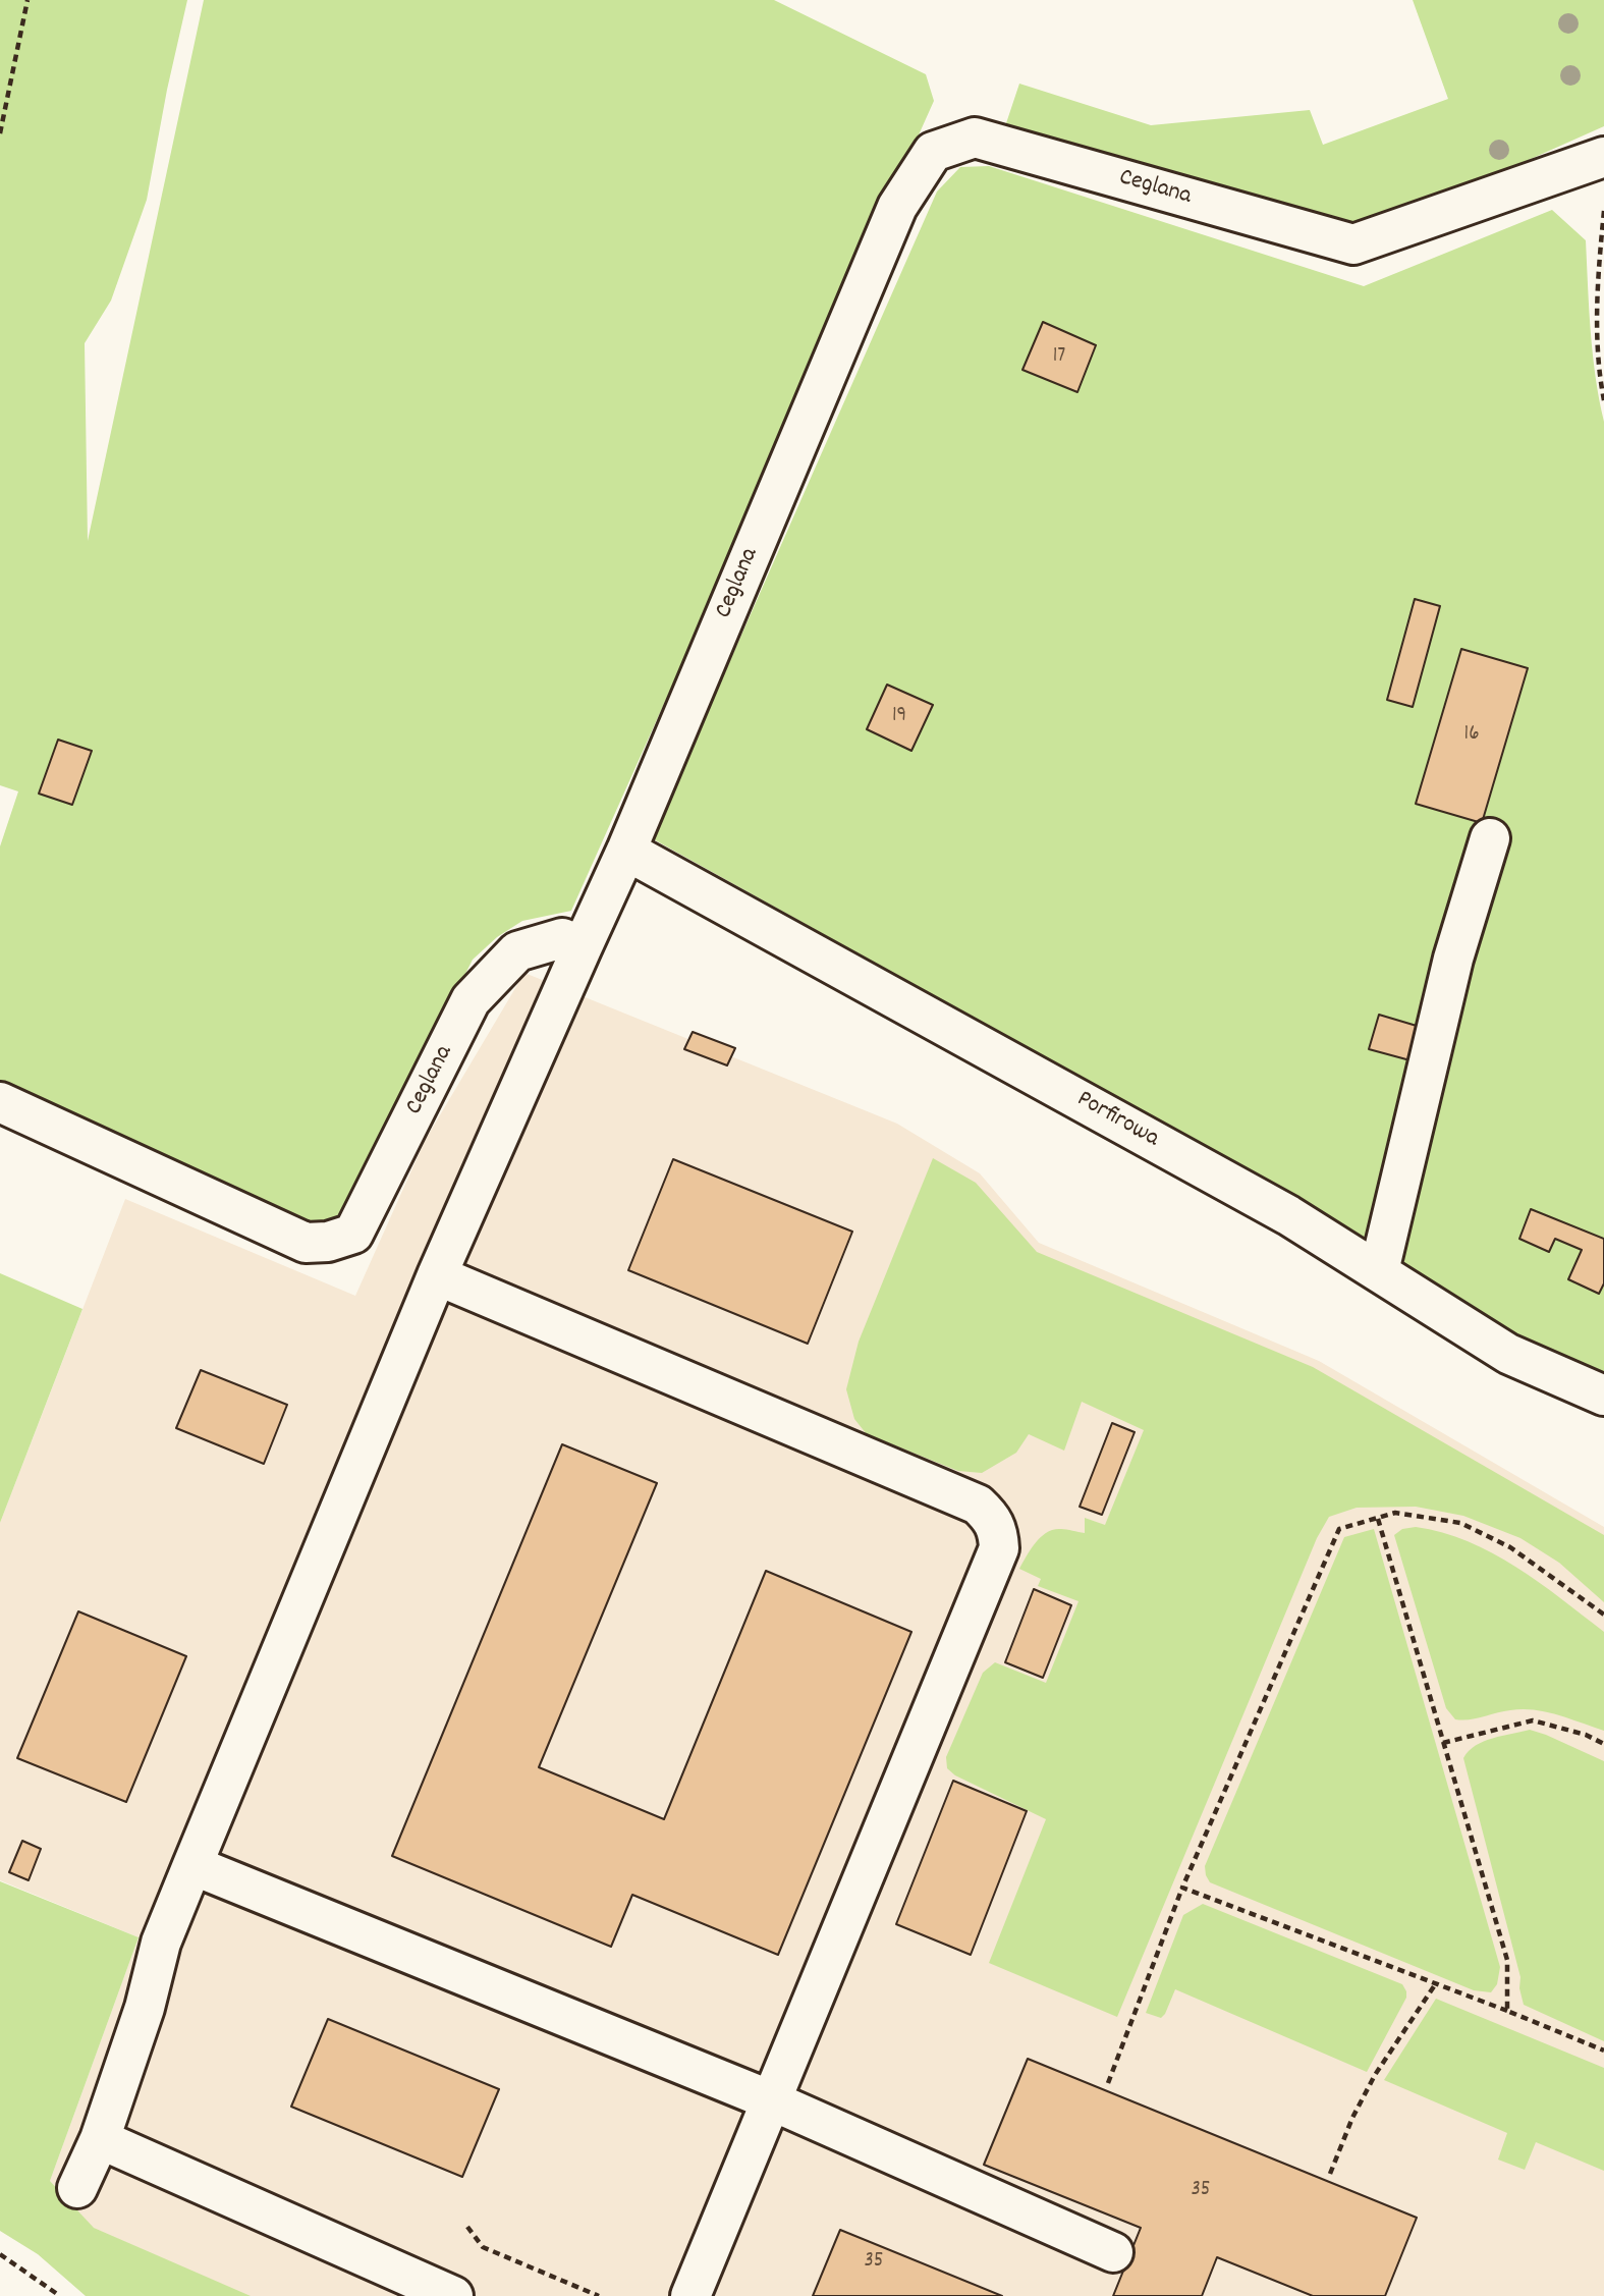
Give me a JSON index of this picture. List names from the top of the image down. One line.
{"streets":{"lane":["Ceglana","Porfirowa"]},"crossings":[["Ceglana","Porfirowa"]],"house_numbers":["17","19","16","35","35"]}
